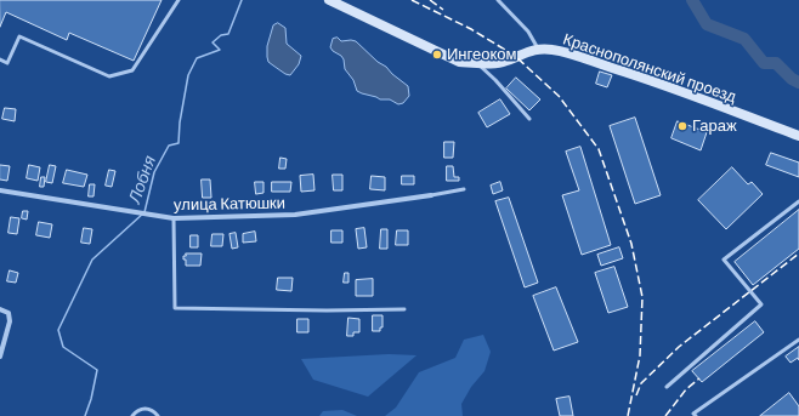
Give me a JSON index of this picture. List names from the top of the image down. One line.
{"streets":{"main road":["Краснополянский проезд"],"street":["улица Катюшки"]},"water":["Лобня"],"places":["Ингеоком","Гараж"]}
